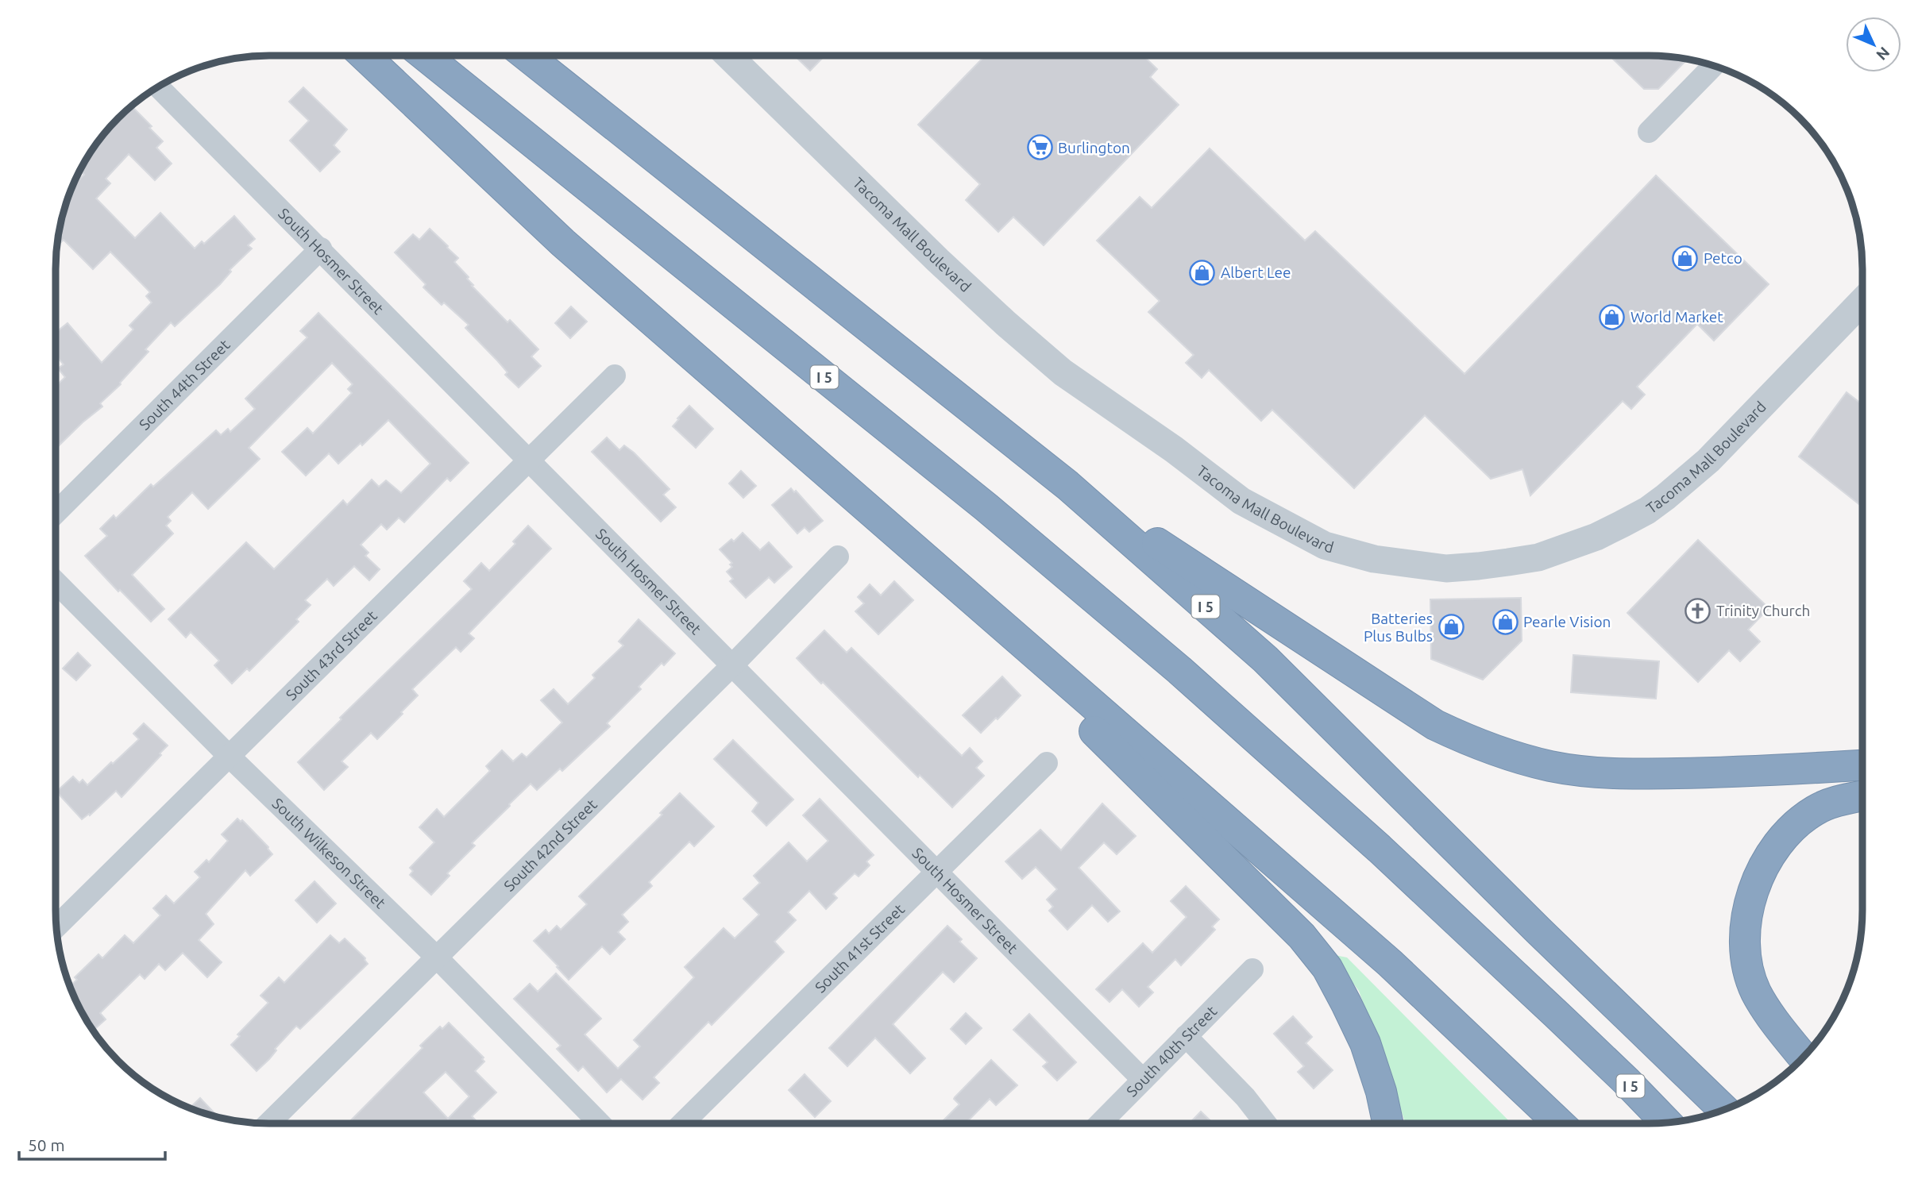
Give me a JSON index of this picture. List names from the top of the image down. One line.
{"streets":{"highway":["I 5"],"street":["Tacoma Mall Boulevard","South Hosmer Street","South 44th Street","South 43rd Street","South 42nd Street","South Wilkeson Street","South 41st Street","South 40th Street"]},"crossings":[["South Hosmer Street","South 44th Street"],["South Hosmer Street","South 43rd Street"],["South Hosmer Street","South 42nd Street"],["South Hosmer Street","South 41st Street"],["South Hosmer Street","South 40th Street"],["South 43rd Street","South Wilkeson Street"],["South 42nd Street","South Wilkeson Street"]],"places":{"supermarket":["Burlington"],"shop":["Petco","Albert Lee","World Market","Pearle Vision","Batteries Plus Bulbs"],"church":["Trinity Church"]},"scale_bar":"50 m","north":"bottom right"}
